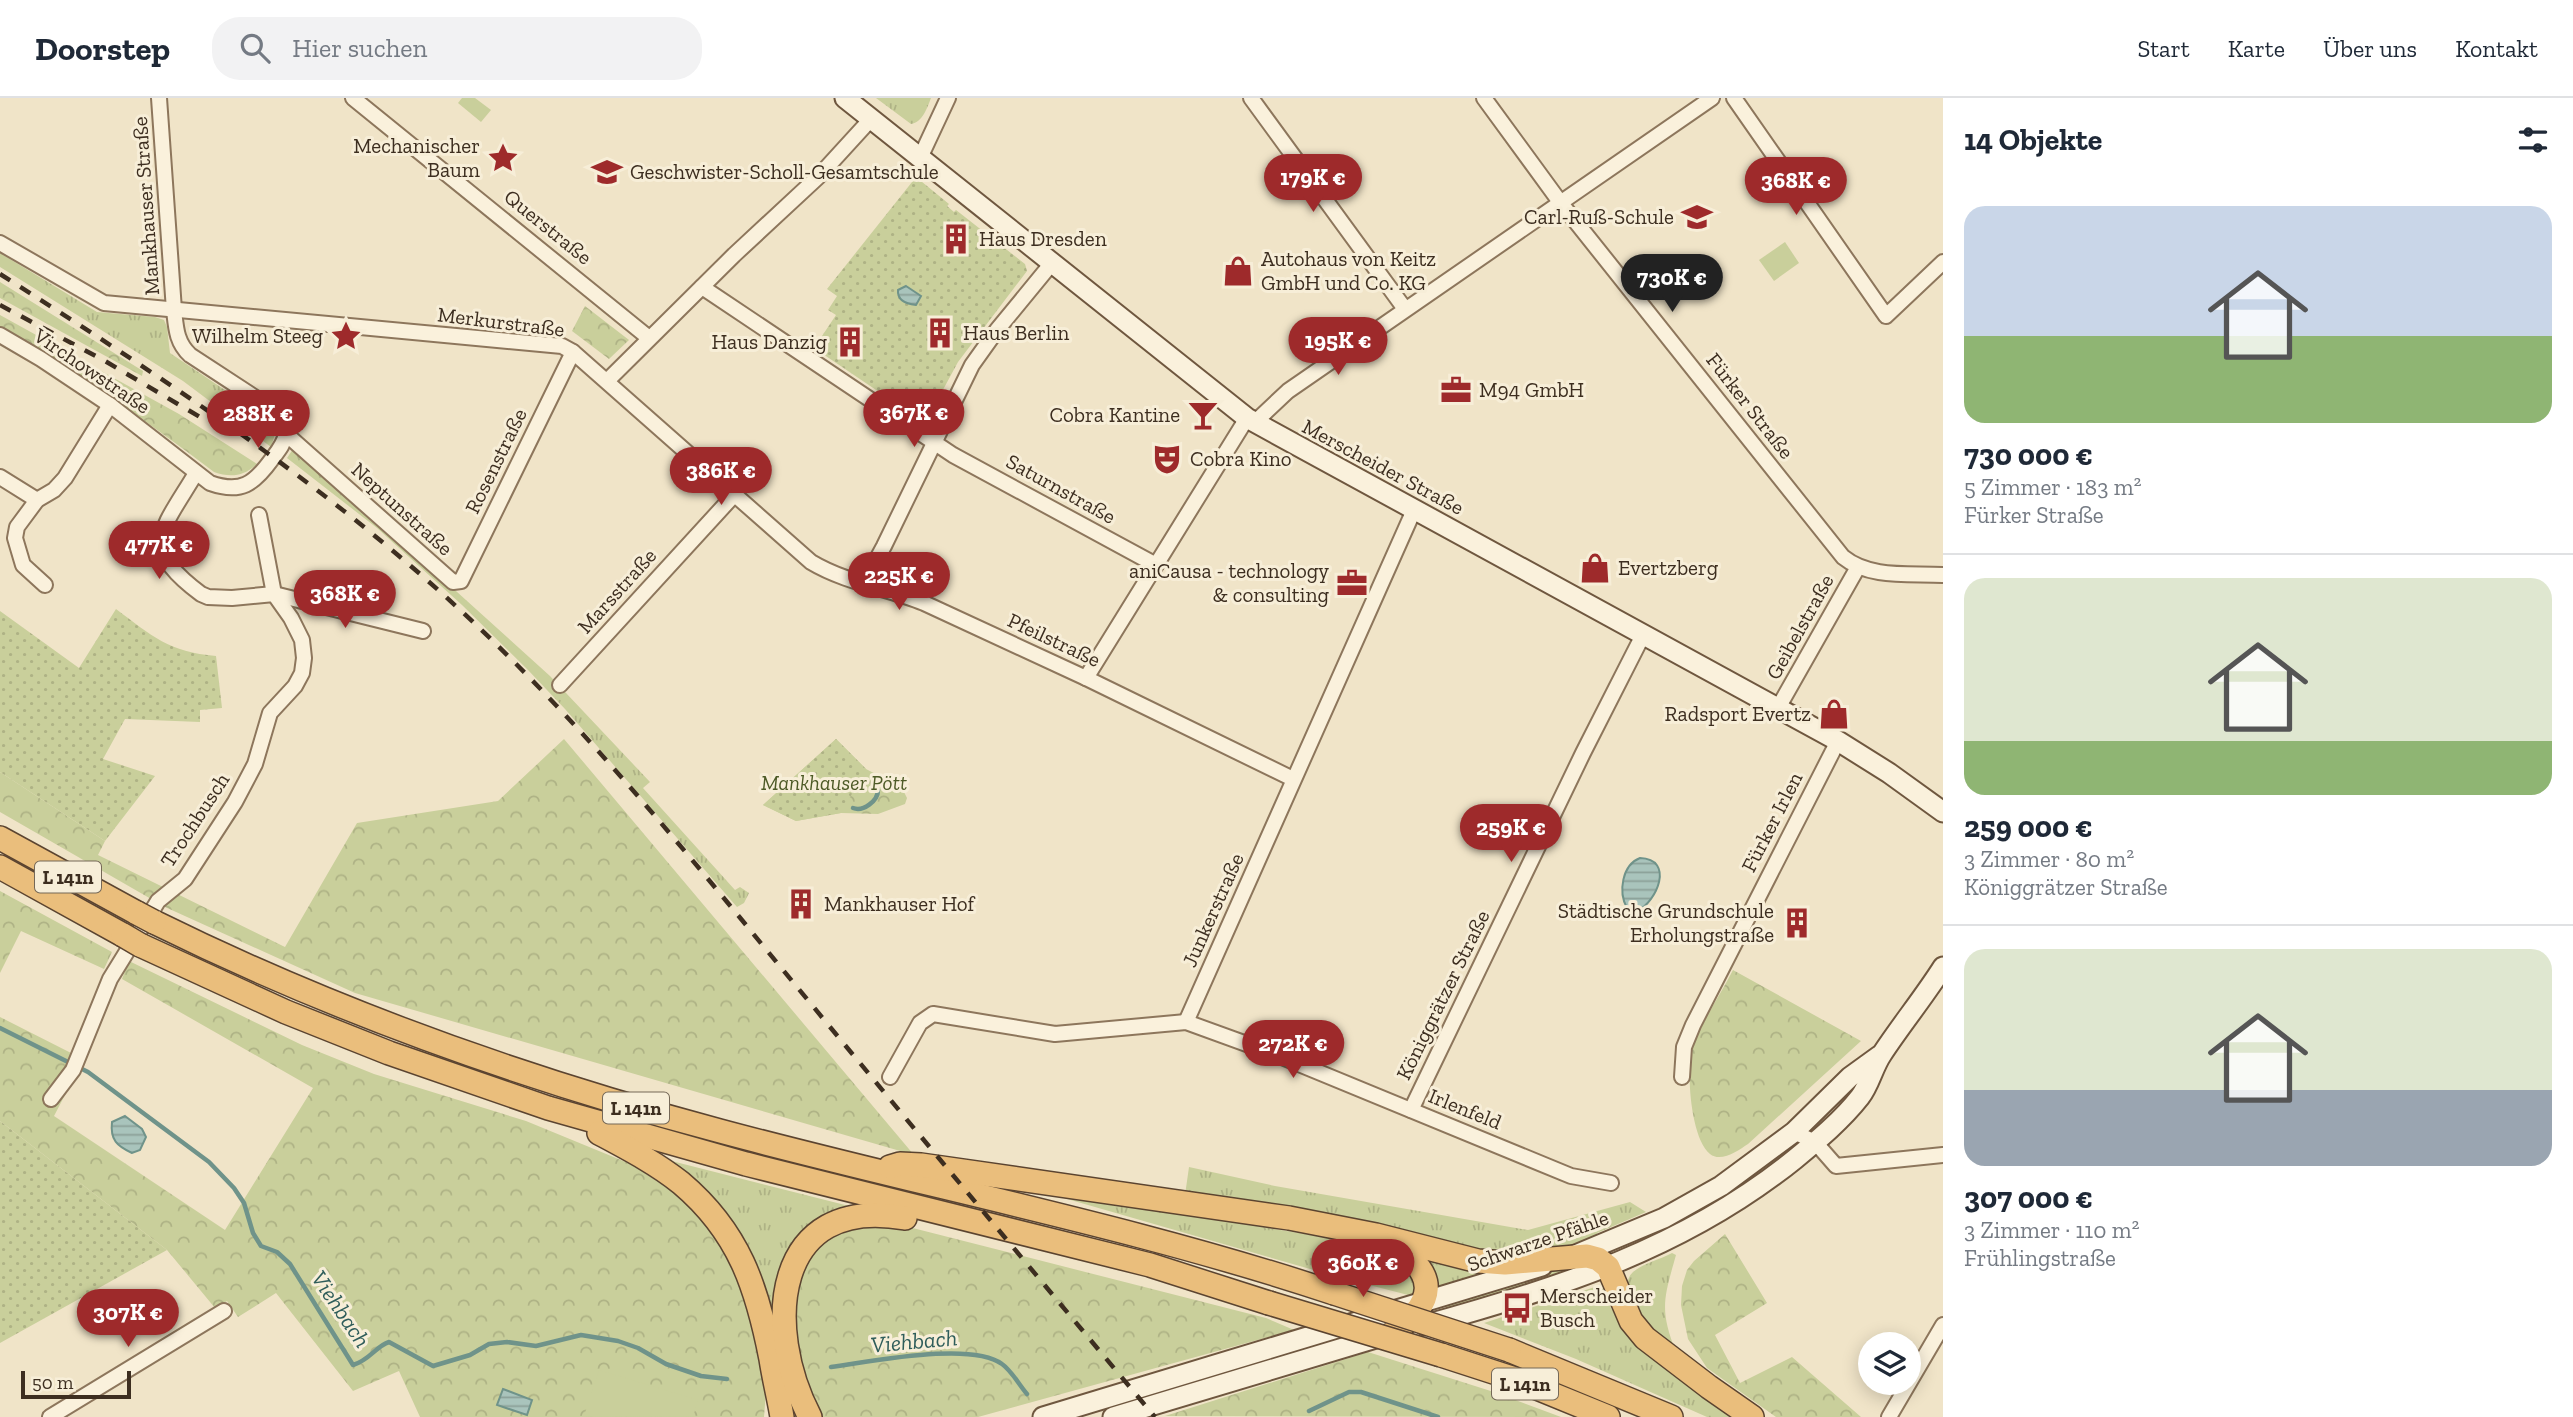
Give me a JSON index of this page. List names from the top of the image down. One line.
{"streets":{"highway":["L 141n"],"main road":["Merscheider Straße","Schwarze Pfähle"],"street":["Mankhauser Straße","Querstraße","Merkurstraße","Virchowstraße","Fürker Straße","Rosenstraße","Saturnstraße","Neptunstraße","Marsstraße","Geibelstraße","Pfeilstraße","Trochbusch","Fürker Irlen","Junkerstraße","Königgrätzer Straße","Irlenfeld"]},"crossings":[["Mankhauser Straße","Merkurstraße"],["Mankhauser Straße","Neptunstraße"],["Merkurstraße","Rosenstraße"],["Merkurstraße","Neptunstraße"],["Merkurstraße","Pfeilstraße"],["Virchowstraße","Neptunstraße"],["Fürker Straße","Geibelstraße"],["Rosenstraße","Neptunstraße"],["Merscheider Straße","Geibelstraße"],["Merscheider Straße","Fürker Irlen"],["Merscheider Straße","Junkerstraße"],["Merscheider Straße","Königgrätzer Straße"],["Marsstraße","Pfeilstraße"],["Pfeilstraße","Junkerstraße"],["Junkerstraße","Irlenfeld"],["Königgrätzer Straße","Irlenfeld"]],"water":["Viehbach"],"parks":["Mankhauser Pött"],"places":{"place":["Mechanischer Baum","Wilhelm Steeg"],"school or university":["Geschwister-Scholl-Gesamtschule","Carl-Ruß-Schule"],"building":["Haus Dresden","Haus Berlin","Haus Danzig","Mankhauser Hof","Städtische Grundschule Erholungstraße"],"shop":["Autohaus von Keitz GmbH und Co. KG","Evertzberg","Radsport Evertz"],"office":["M94 GmbH","aniCausa - technology & consulting"],"bar":["Cobra Kantine"],"theatre":["Cobra Kino"],"bus stop":["Merscheider Busch"]},"scale_bar":"50 m","page":{"header":"Doorstep","search":"Hier suchen","nav":["Start","Karte","Über uns","Kontakt"],"heading":"14 Objekte","price":["179K €","368K €","730K €","195K €","367K €","288K €","386K €","477K €","225K €","368K €","259K €","272K €","360K €","307K €"],"list":[{"name":"730 000 €","note":"5 Zimmer · 183 m² · Fürker Straße"},{"name":"259 000 €","note":"3 Zimmer · 80 m² · Königgrätzer Straße"},{"name":"307 000 €","note":"3 Zimmer · 110 m² · Frühlingstraße"}],"scale":"50 m"}}
